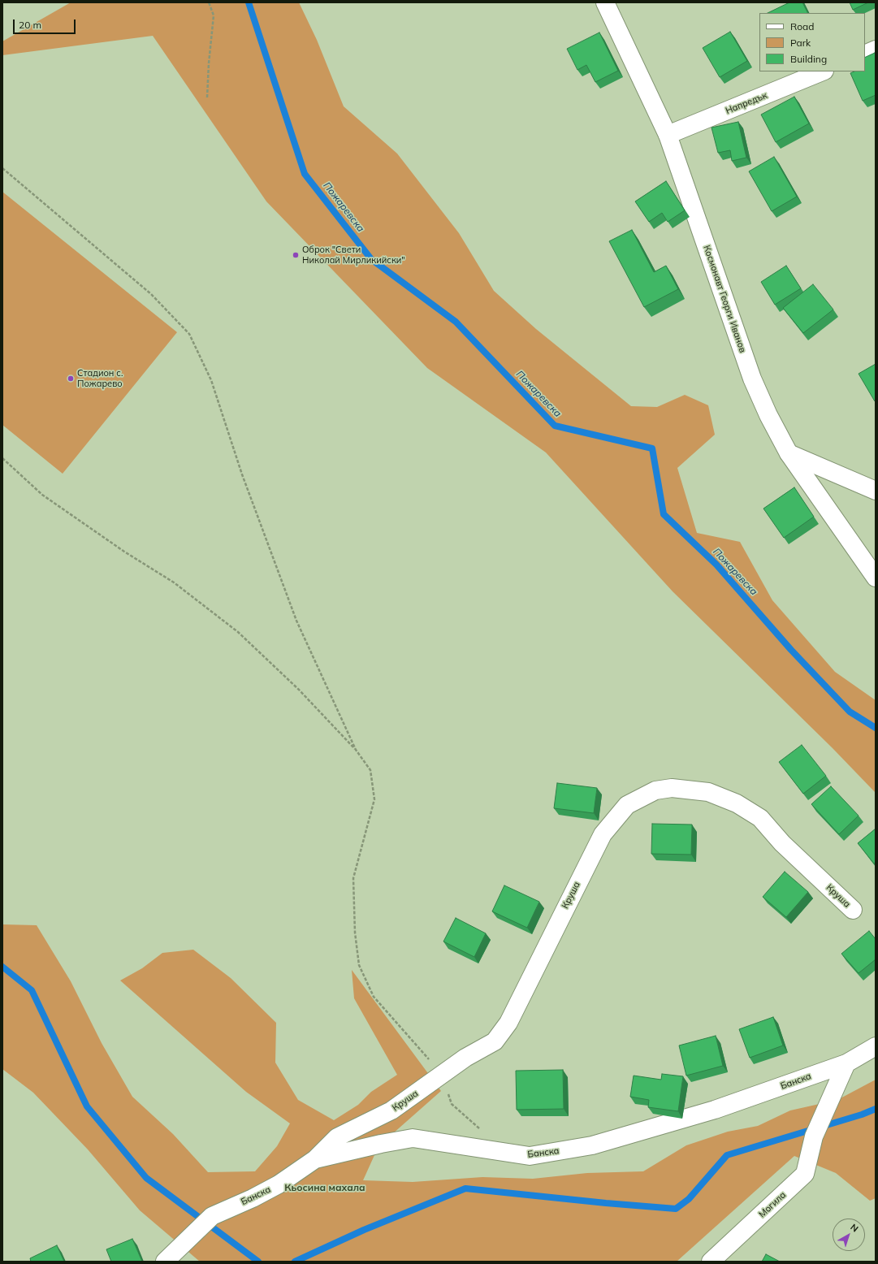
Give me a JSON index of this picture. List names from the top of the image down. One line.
{"streets":{"street":["Напредък","Космонавт Георги Иванов","Круша","Банска","Могила"]},"crossings":[["Напредък","Космонавт Георги Иванов"],["Круша","Банска"],["Банска","Могила"]],"districts":["Кьосина махала"],"water":["Пожаревска"],"places":["Оброк \"Свети Николай Мирликийски\"","Стадион с. Пожарево"],"legend":["Road","Park","Building"],"scale_bar":"20 m","north":"top right"}
